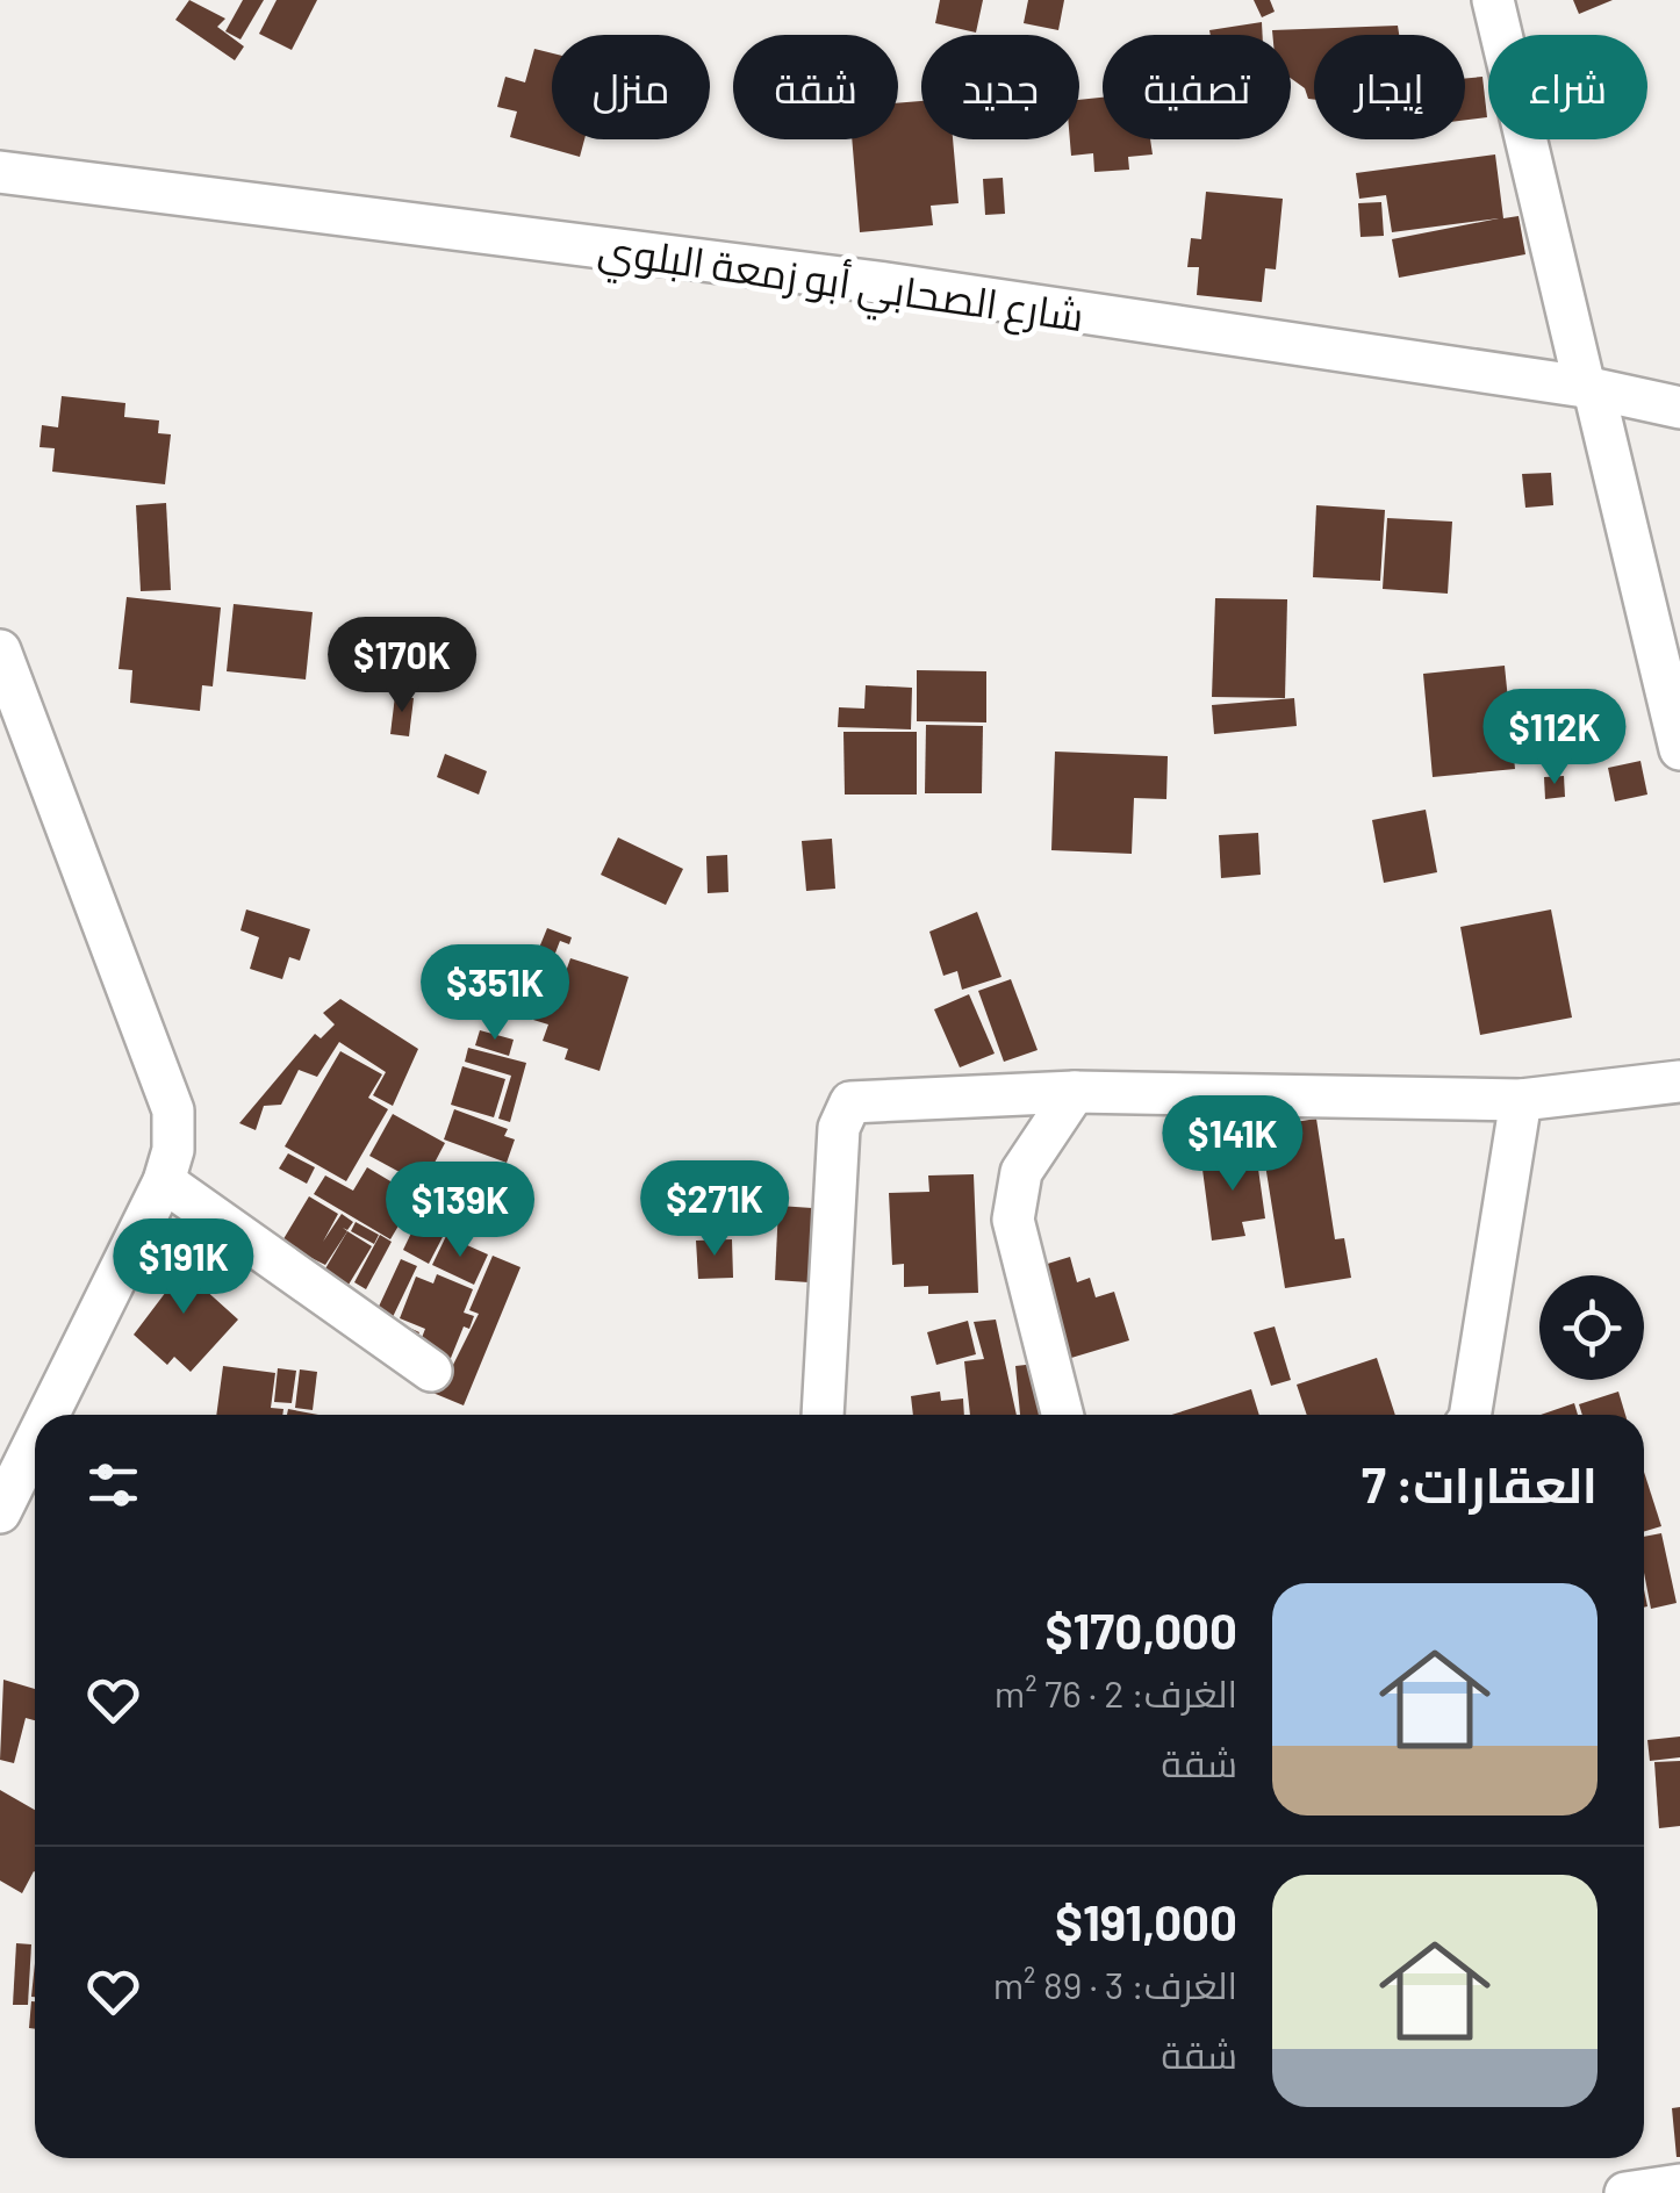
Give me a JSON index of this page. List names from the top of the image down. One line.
{"streets":{"street":["شارع الصحابي أبو زمعة البلوي"]},"page":{"chip":["شراء","إيجار","تصفية","جديد","شقة","منزل"],"price":["$170K","$112K","$351K","$141K","$271K","$139K","$191K"],"heading":"العقارات: 7","list":[{"name":"$170,000","note":"الغرف: 2 · 76 m² · شقة"},{"name":"$191,000","note":"الغرف: 3 · 89 m² · شقة"}]}}
